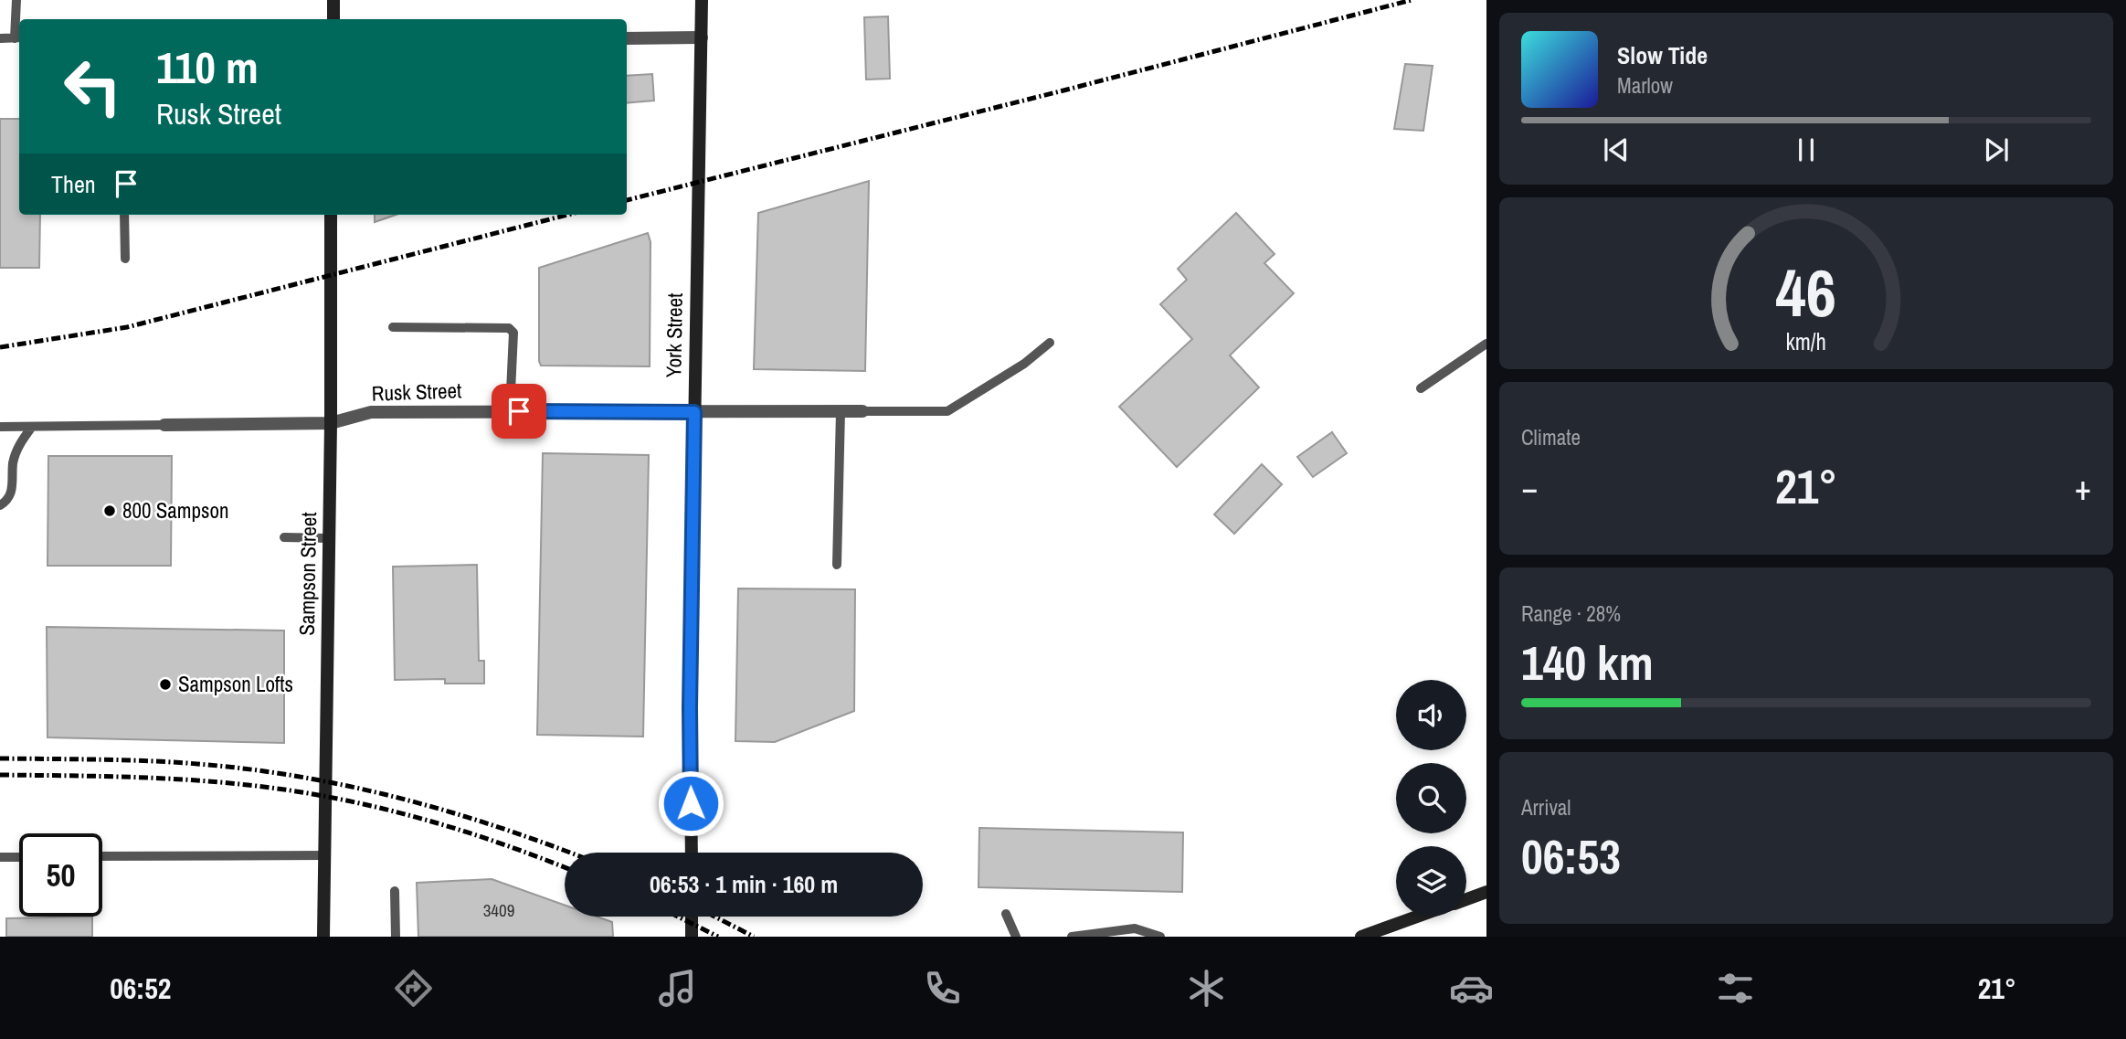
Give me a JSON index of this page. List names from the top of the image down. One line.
{"streets":{"main road":["York Street","Sampson Street"],"street":["Rusk Street"]},"crossings":[["York Street","Rusk Street"],["Rusk Street","Sampson Street"]],"places":["800 Sampson","Sampson Lofts"],"house_numbers":["3409"],"page":{"turn":["110 m","Rusk Street"],"song":["Slow Tide","Marlow"],"then":"Then","tile":["Climate",["Range · 28%","140 km"],["Arrival","06:53"]],"heat":["−","21°","+"],"limit":"50","trip":"06:53 · 1 min · 160 m","tabs":["06:52","21°"],"gauge":["46","km/h"]}}
